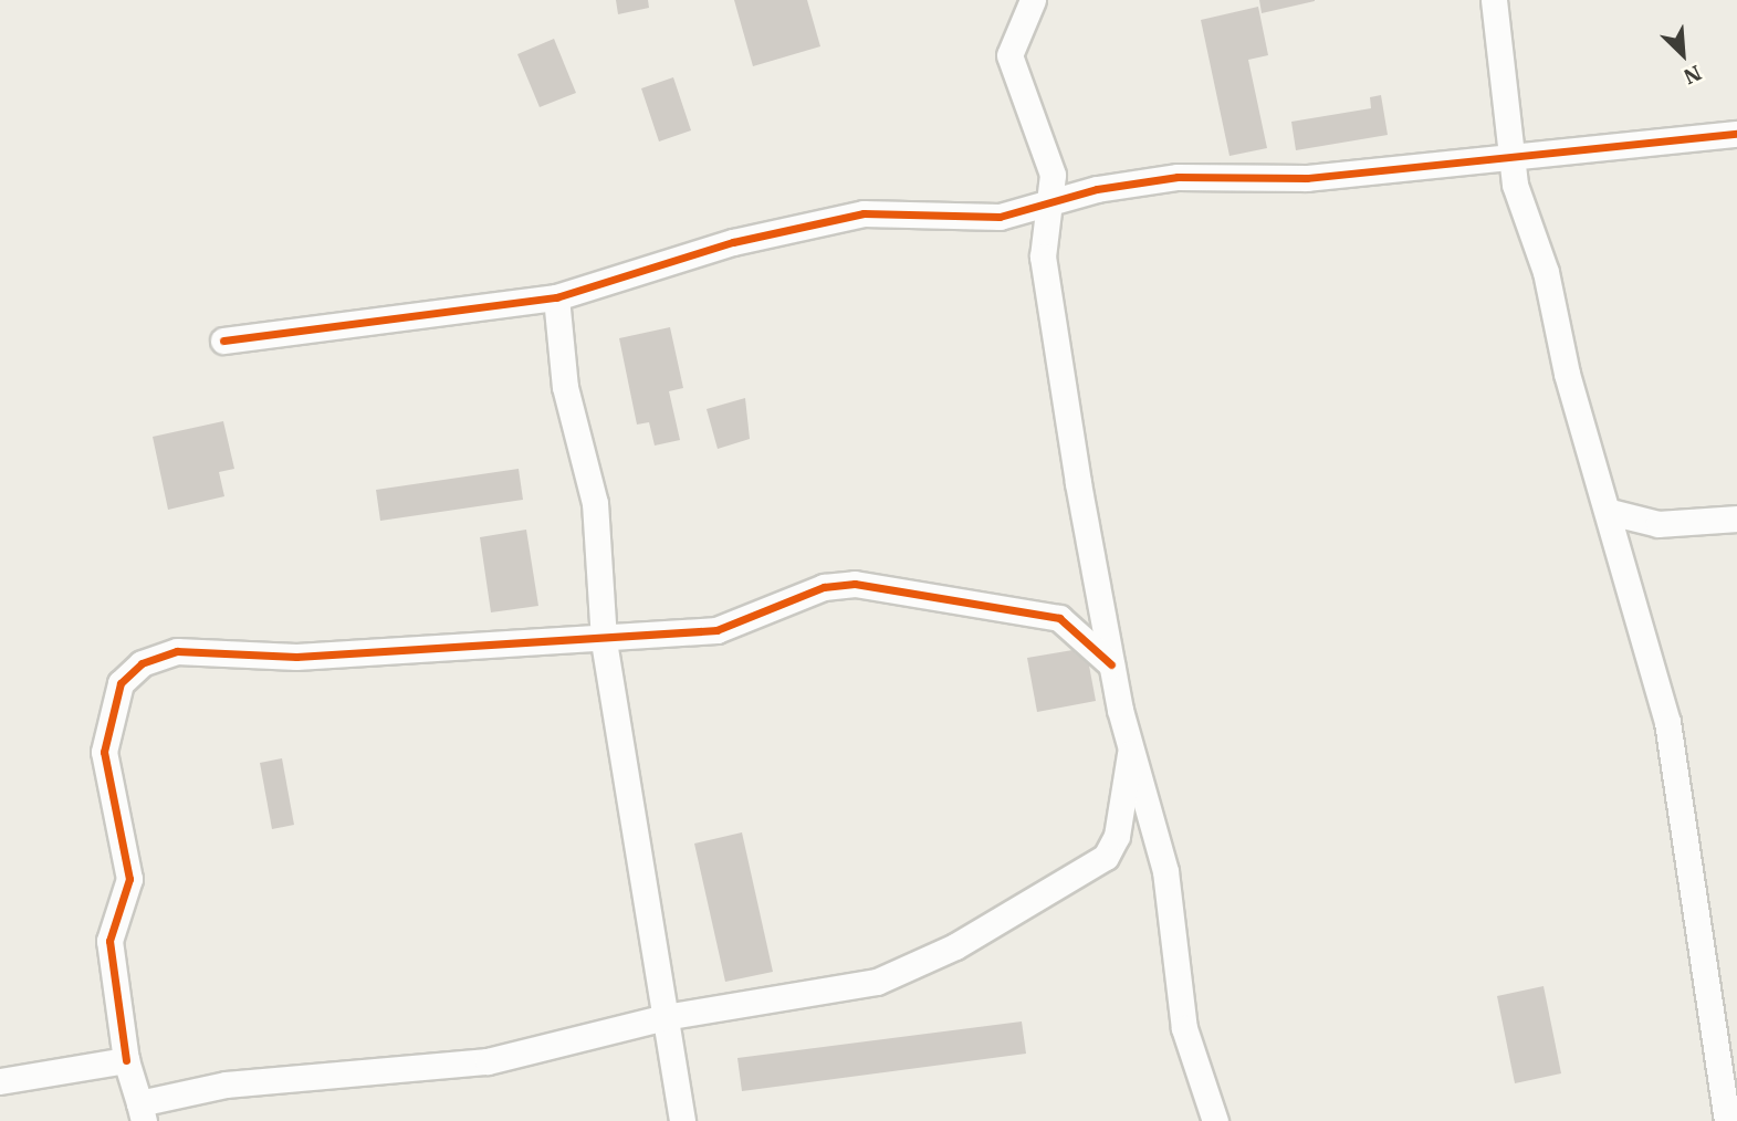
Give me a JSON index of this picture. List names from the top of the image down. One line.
{"north":"bottom right"}
